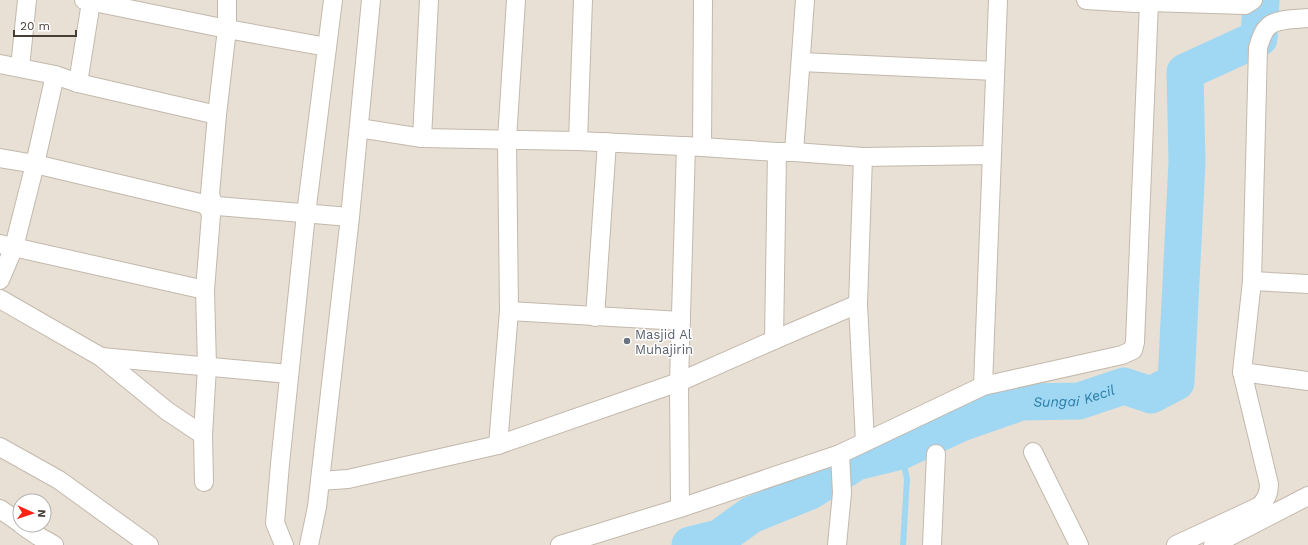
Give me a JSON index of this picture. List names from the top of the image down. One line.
{"water":["Sungai Kecil"],"places":["Masjid Al Muhajirin"],"scale_bar":"20 m","north":"right"}
